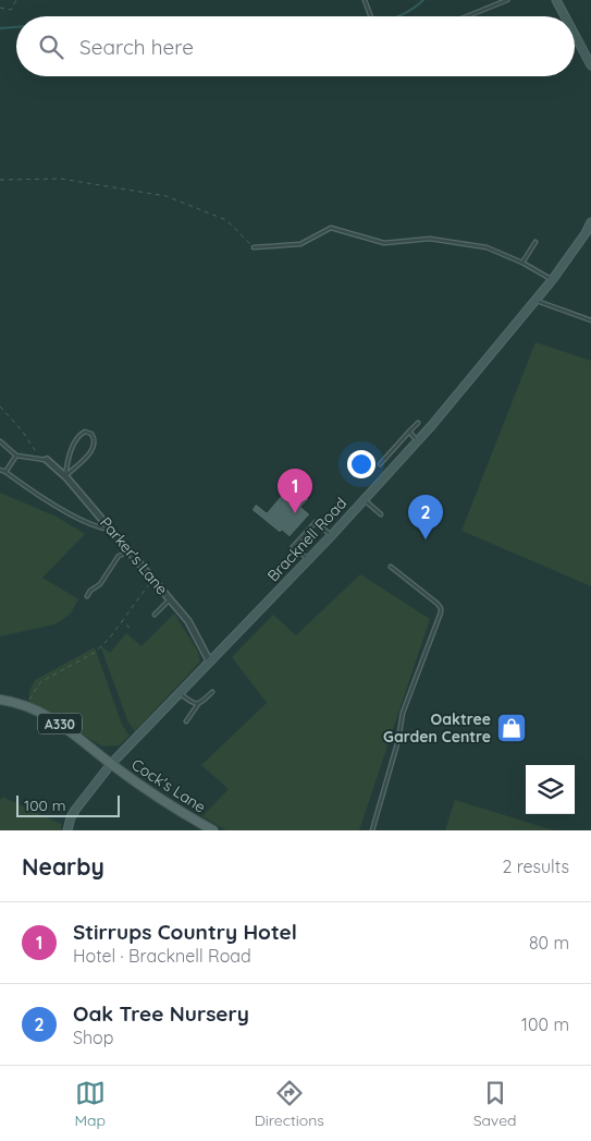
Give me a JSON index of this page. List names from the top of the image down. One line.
{"streets":{"main road":["Bracknell Road","A330","Cock's Lane"],"street":["Parker's Lane"]},"crossings":[["Bracknell Road","Parker's Lane"],["Bracknell Road","A330"],["Bracknell Road","Cock's Lane"],["A330","Cock's Lane"]],"places":{"shop":["Oaktree Garden Centre"]},"scale_bar":"100 m","page":{"search":"Search here","pins":["1","2"],"scale":"100 m","heading":["Nearby","2 results"],"list":[{"mark":"1","name":"Stirrups Country Hotel","note":"Hotel · Bracknell Road","value":"80 m"},{"mark":"2","name":"Oak Tree Nursery","note":"Shop","value":"100 m"}],"nav":["Map","Directions","Saved"]}}
